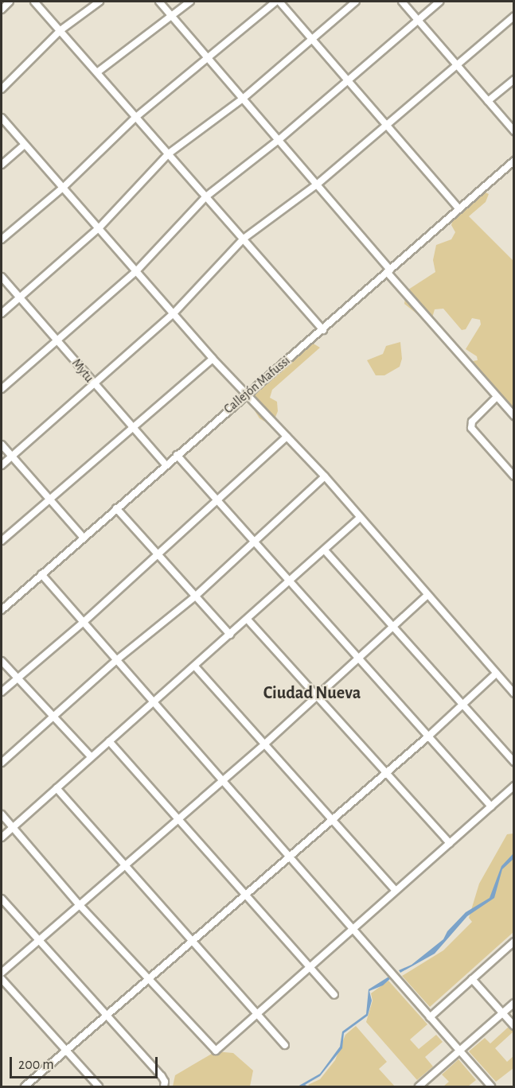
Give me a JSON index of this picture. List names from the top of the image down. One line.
{"streets":{"street":["Mytu","Callejón Mafussi"]},"crossings":[["Mytu","Callejón Mafussi"]],"districts":["Ciudad Nueva"],"scale_bar":"200 m"}
